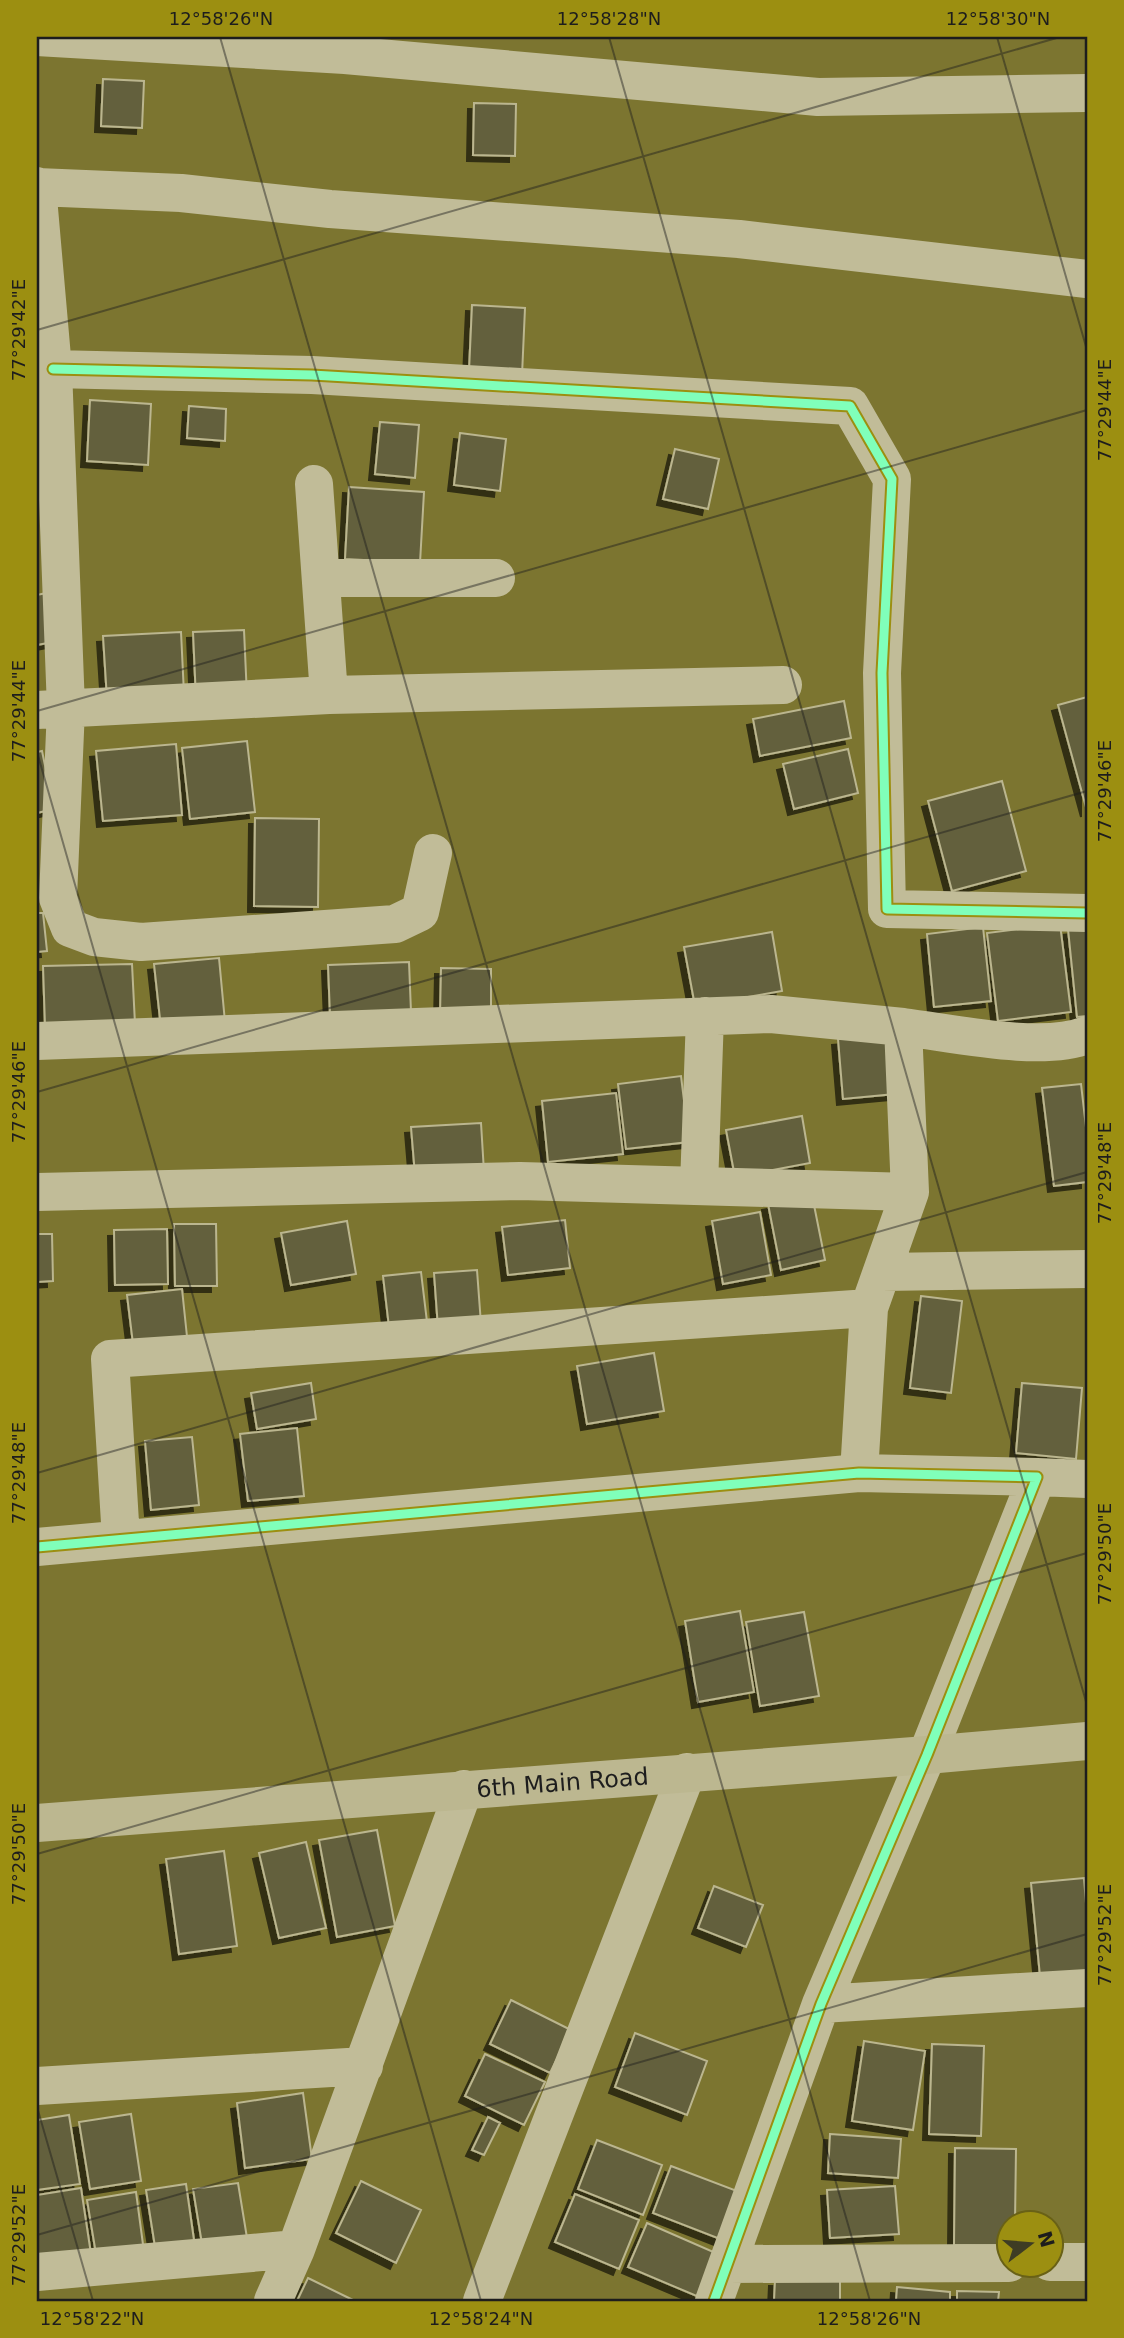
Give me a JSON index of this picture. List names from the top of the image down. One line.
{"streets":{"street":["6th Main Road"]},"north":"right","coordinates":["12°58'26\"N","12°58'28\"N","12°58'30\"N","77°29'42\"E","77°29'44\"E","77°29'46\"E","77°29'48\"E","77°29'50\"E","77°29'52\"E","12°58'22\"N","12°58'24\"N"]}
